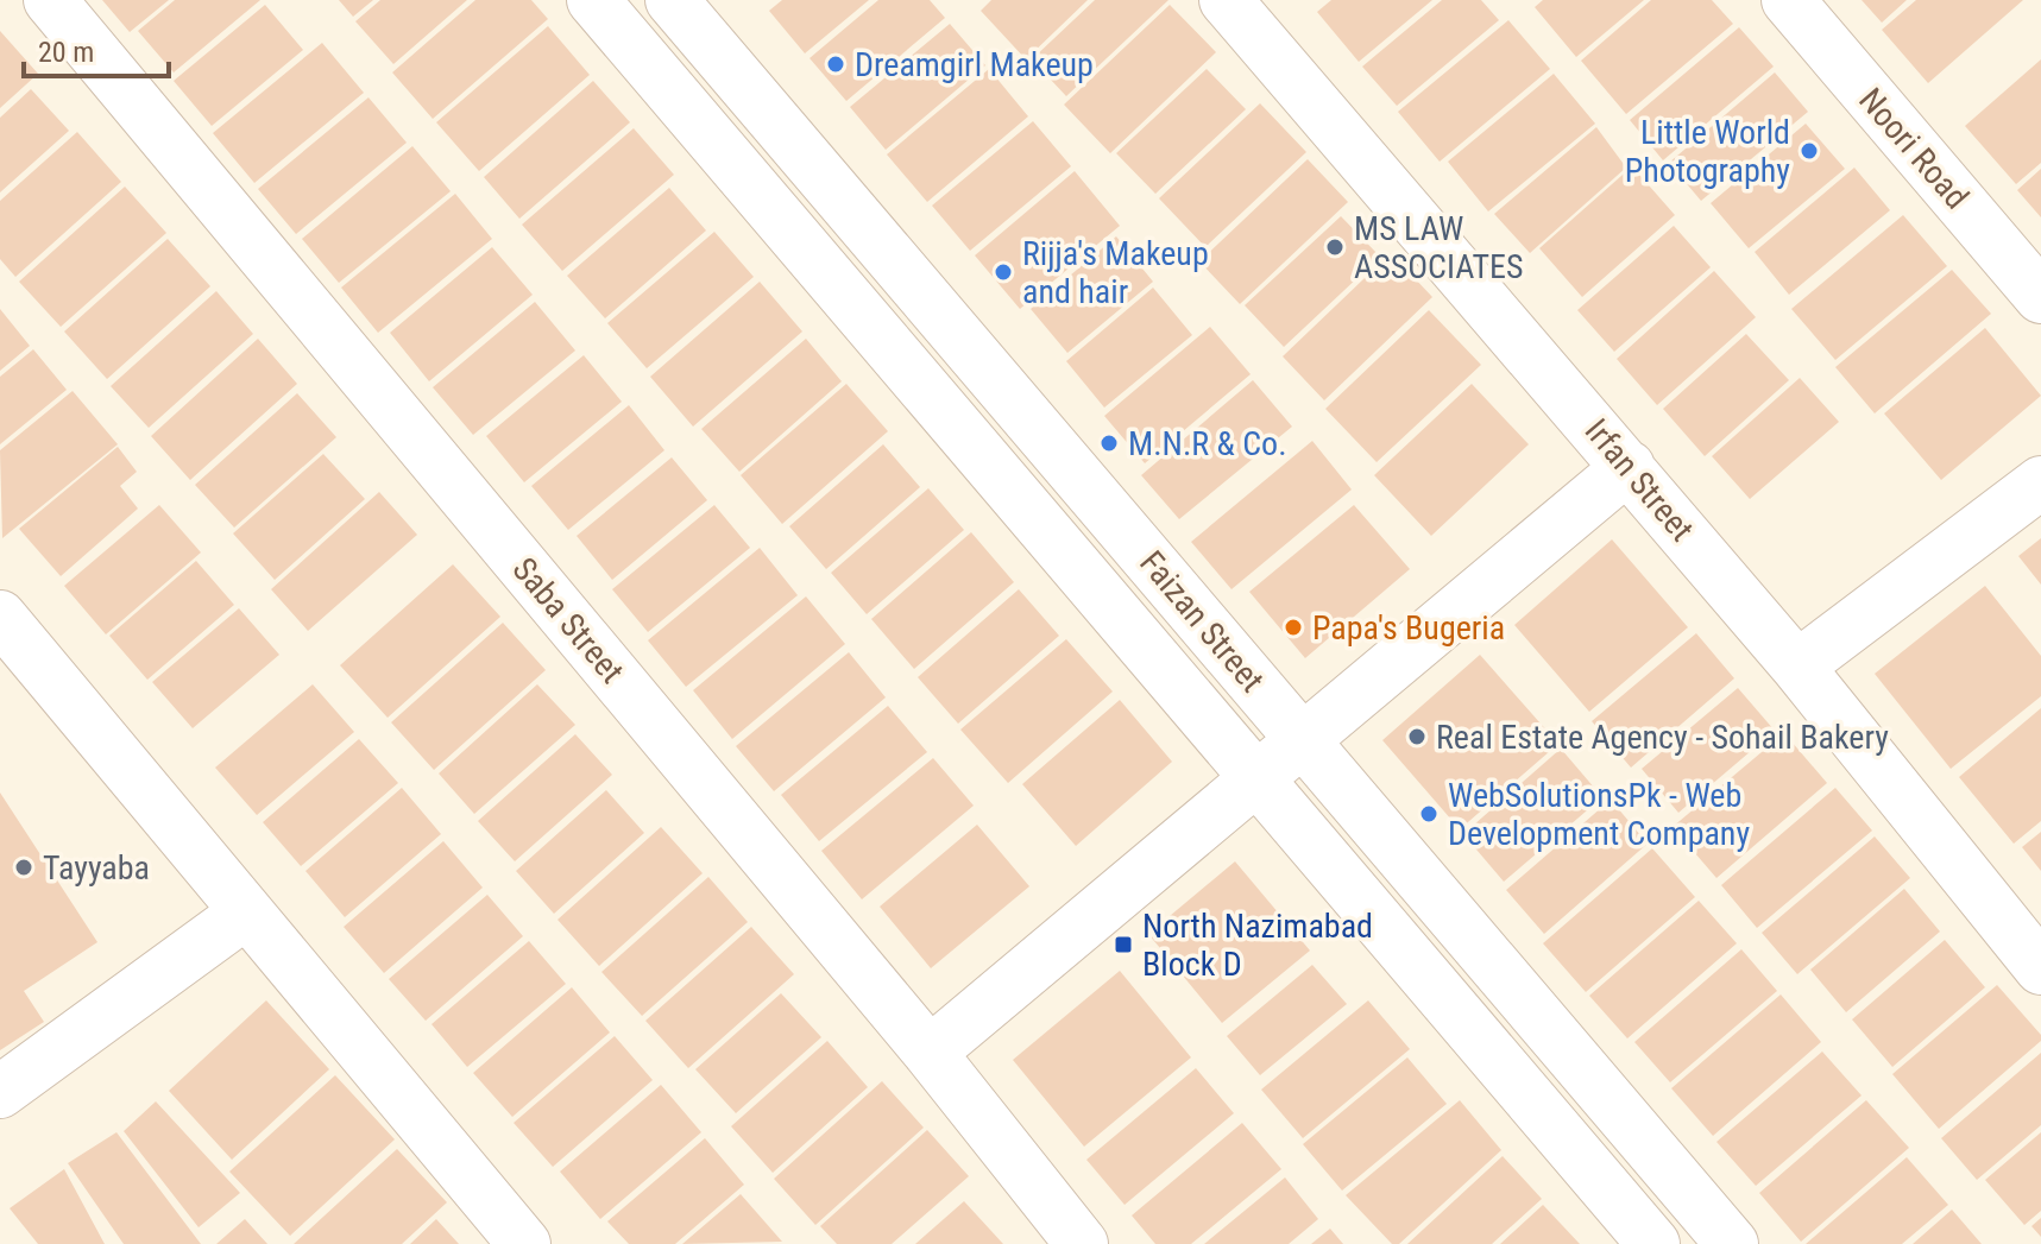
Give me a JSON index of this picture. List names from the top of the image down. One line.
{"streets":{"street":["Noori Road","Irfan Street","Saba Street","Faizan Street"]},"places":{"other":["Dreamgirl Makeup","Little World Photography","MS LAW ASSOCIATES","Rijja's Makeup and hair","M.N.R & Co.","Papa's Bugeria","Real Estate Agency - Sohail Bakery","WebSolutionsPk - Web Development Company","Tayyaba"],"transit":["North Nazimabad Block D"]},"scale_bar":"20 m"}
